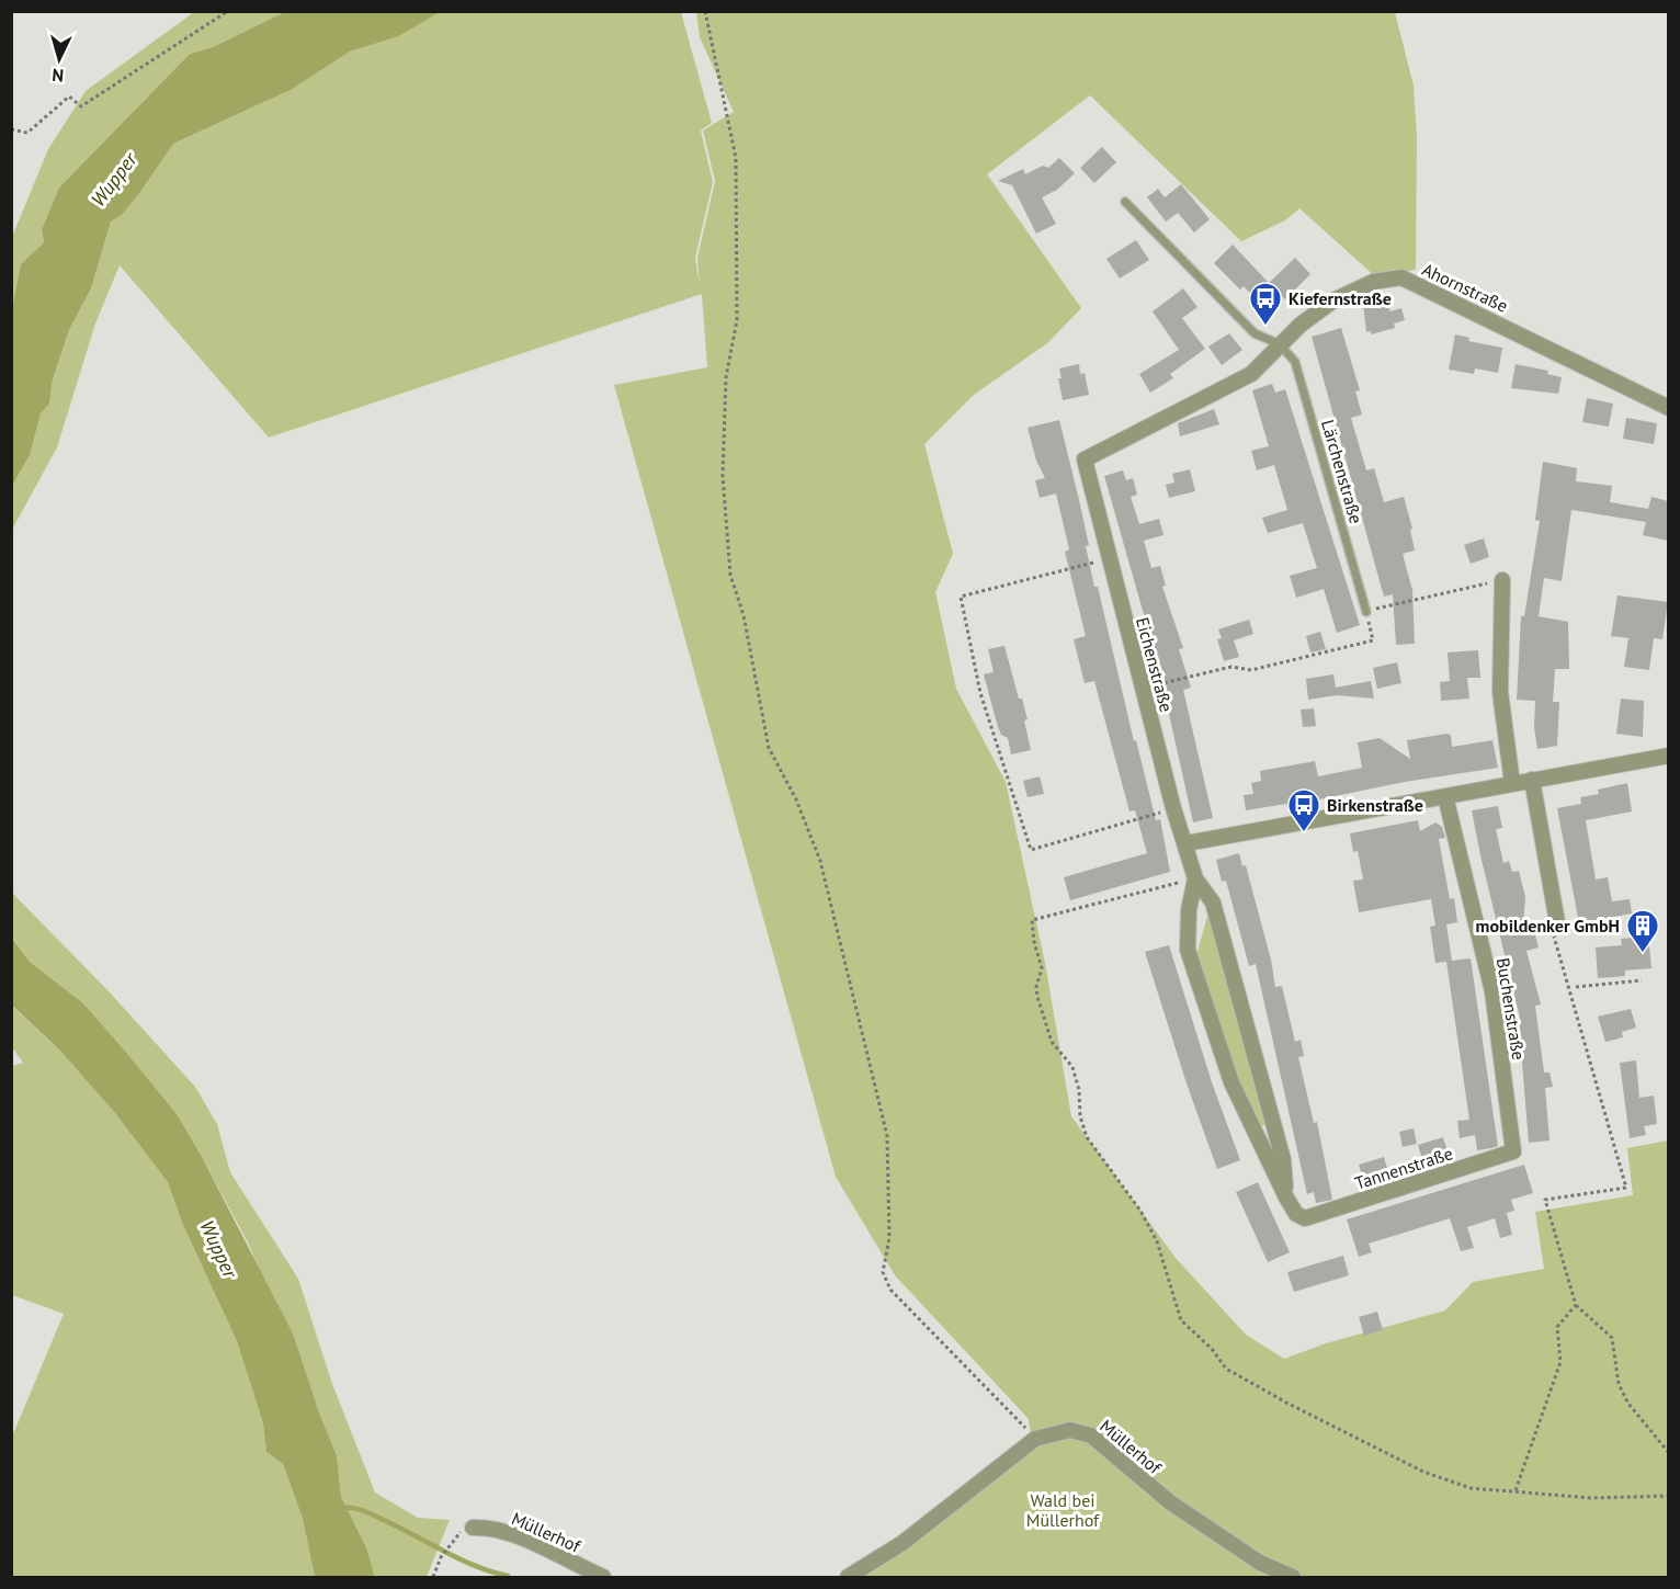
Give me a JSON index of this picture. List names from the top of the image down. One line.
{"streets":{"street":["Ahornstraße","Eichenstraße","Buchenstraße","Tannenstraße","Müllerhof"],"lane":["Lärchenstraße"]},"crossings":[["Ahornstraße","Lärchenstraße"],["Ahornstraße","Eichenstraße"],["Eichenstraße","Tannenstraße"],["Buchenstraße","Tannenstraße"]],"water":["Wupper"],"parks":["Wald bei Müllerhof"],"places":{"bus stop":["Kiefernstraße","Birkenstraße"],"building":["mobildenker GmbH"]},"north":"bottom"}
